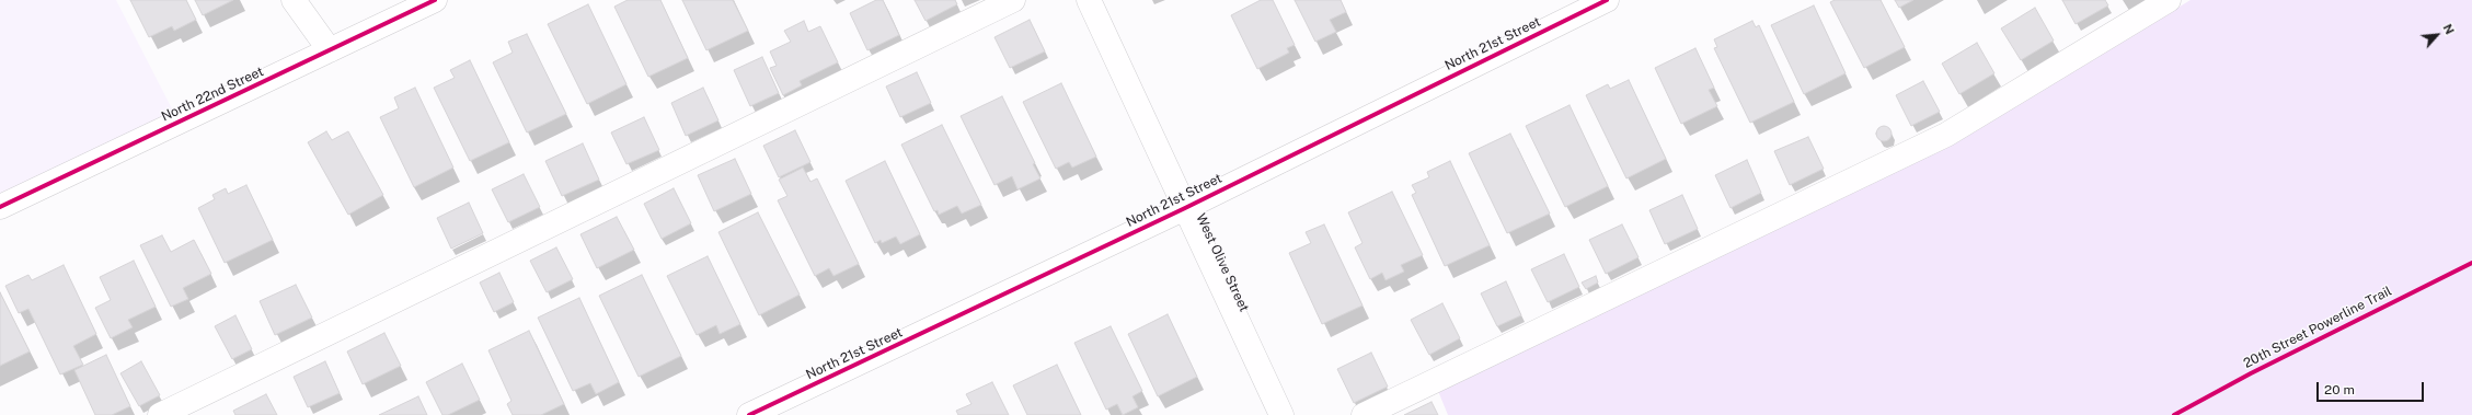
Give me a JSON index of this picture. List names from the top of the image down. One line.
{"streets":{"street":["North 21st Street","North 22nd Street","West Olive Street"],"cycle path":["20th Street Powerline Trail"]},"crossings":[["North 21st Street","West Olive Street"]],"scale_bar":"20 m","north":"top right"}
